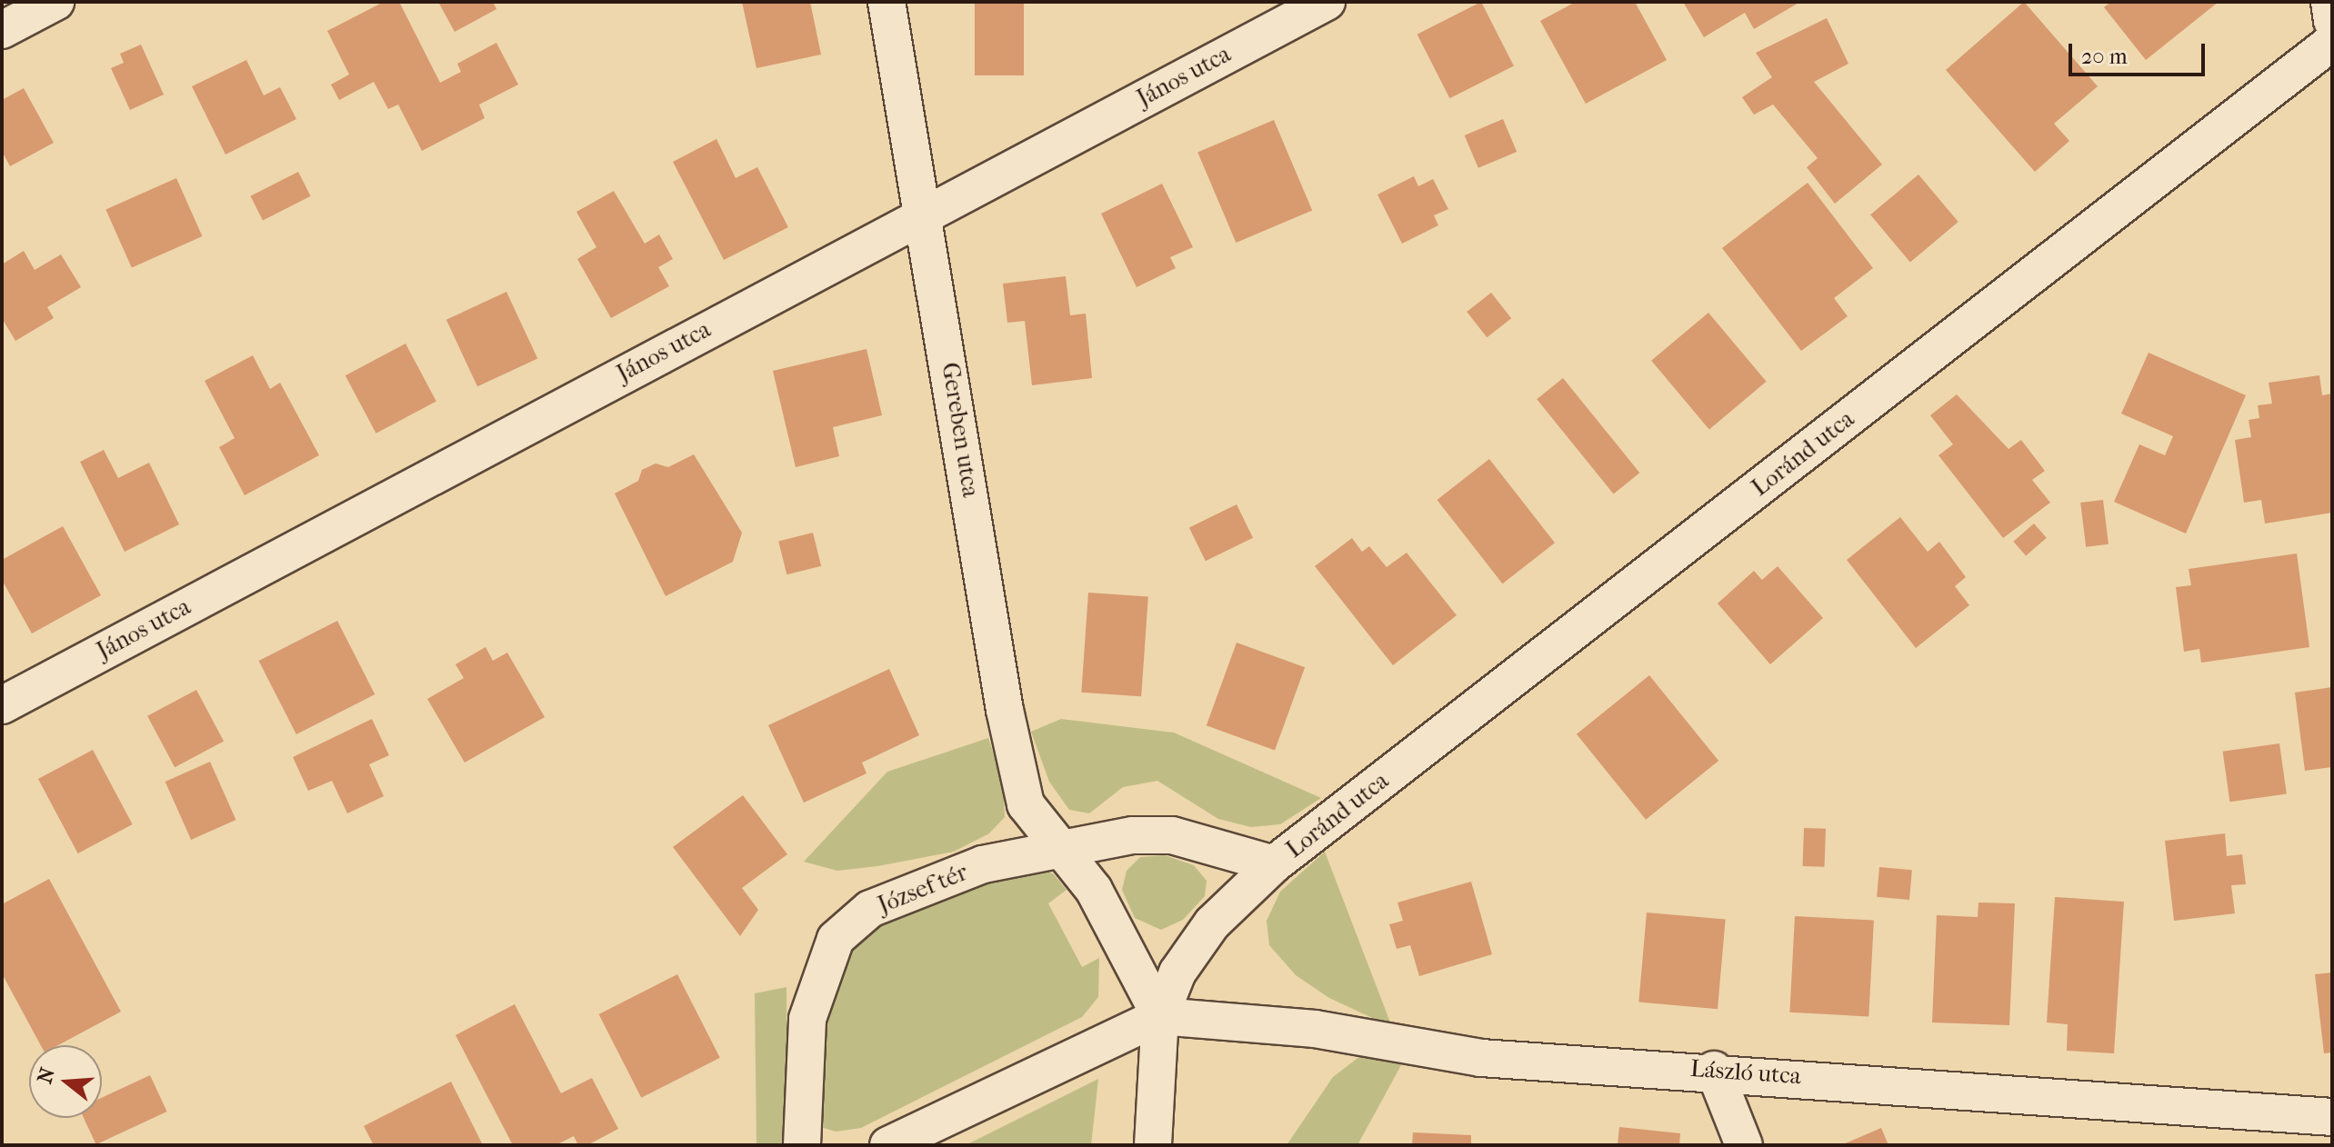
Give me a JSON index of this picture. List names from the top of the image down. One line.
{"streets":{"street":["János utca","Gereben utca","Loránd utca","József tér","László utca"]},"crossings":[["János utca","Gereben utca"],["Gereben utca","József tér"],["Loránd utca","József tér"]],"scale_bar":"20 m","north":"left"}
